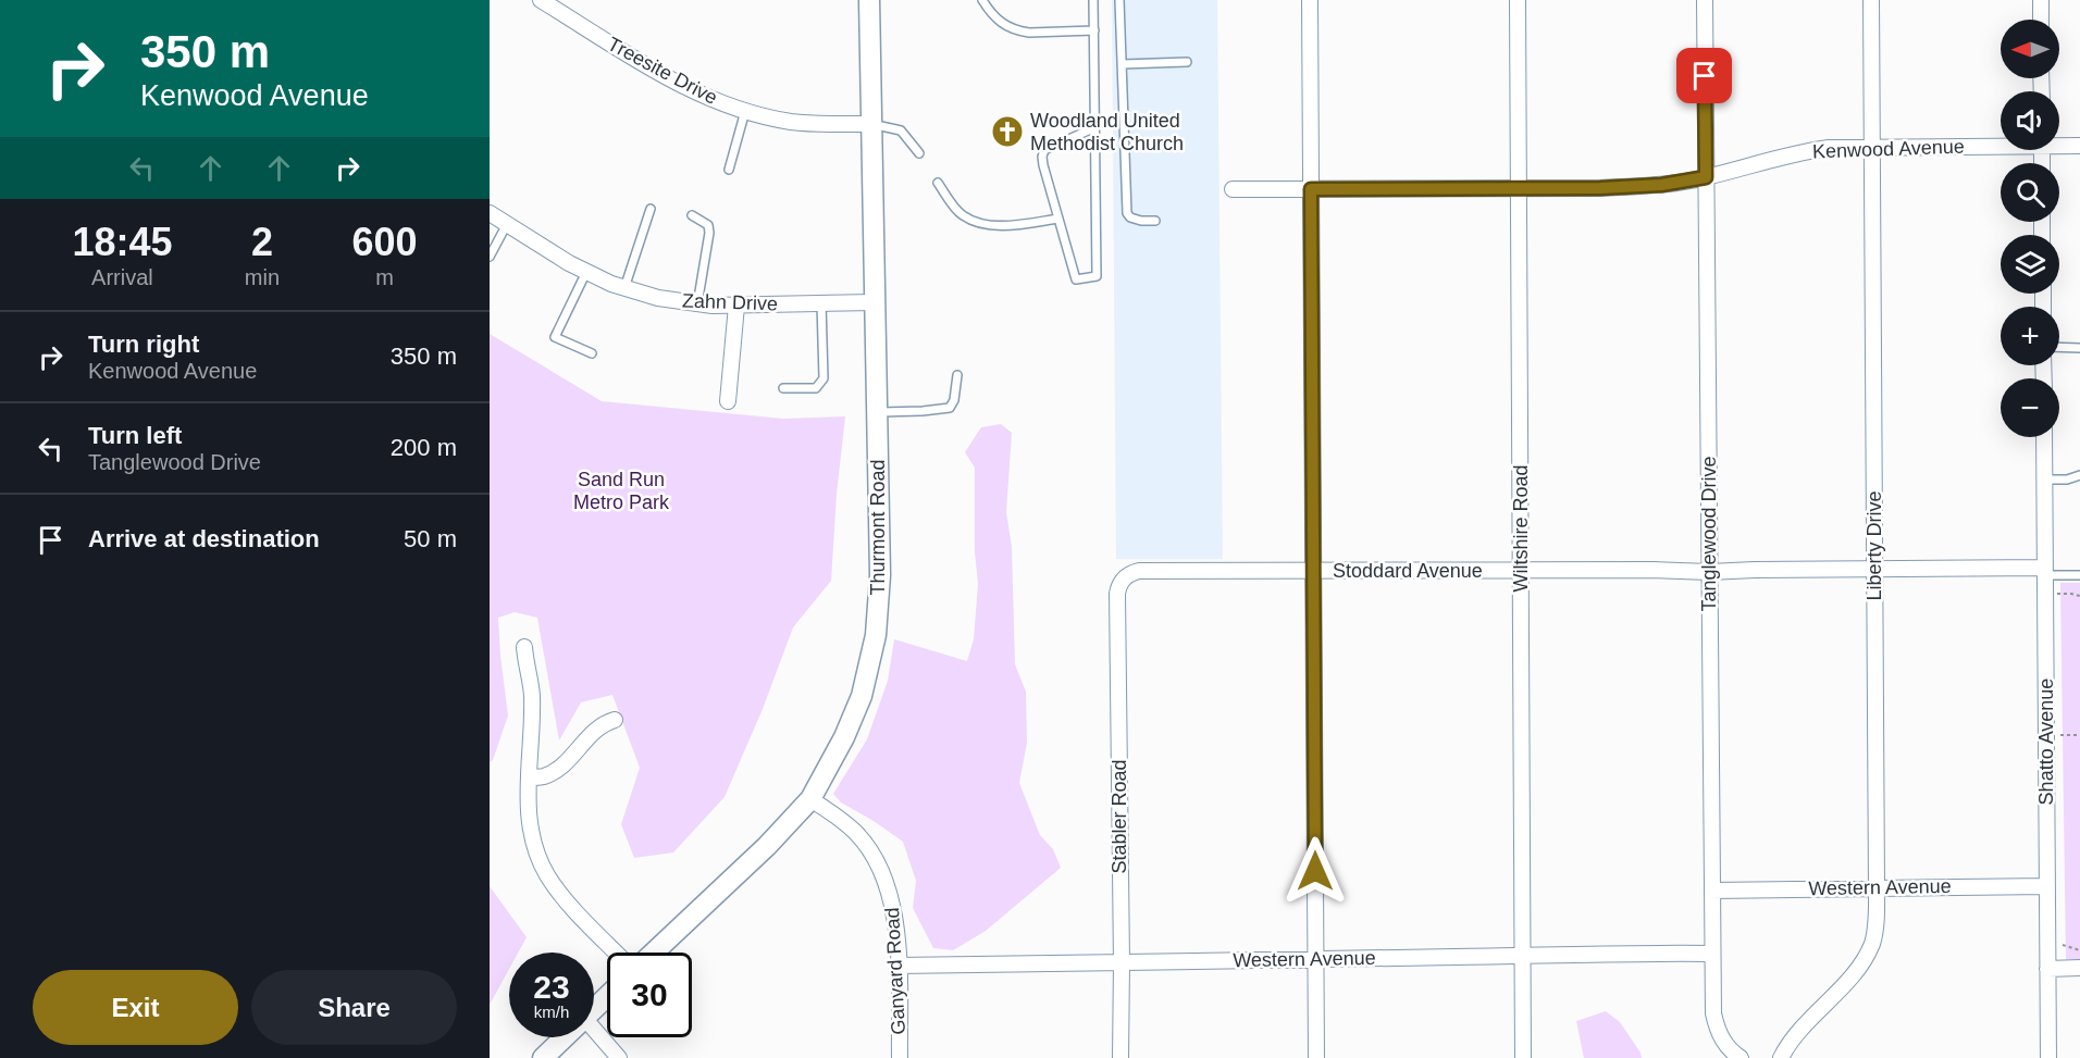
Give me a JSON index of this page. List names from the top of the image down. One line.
{"streets":{"street":["Treesite Drive","Kenwood Avenue","Zahn Drive","Thurmont Road","Wiltshire Road","Tanglewood Drive","Liberty Drive","Stoddard Avenue","Shatto Avenue","Stabler Road","Western Avenue","Ganyard Road"]},"crossings":[["Treesite Drive","Thurmont Road"],["Kenwood Avenue","Wiltshire Road"],["Kenwood Avenue","Tanglewood Drive"],["Kenwood Avenue","Liberty Drive"],["Zahn Drive","Thurmont Road"],["Thurmont Road","Ganyard Road"],["Wiltshire Road","Stoddard Avenue"],["Wiltshire Road","Western Avenue"],["Tanglewood Drive","Stoddard Avenue"],["Tanglewood Drive","Western Avenue"],["Liberty Drive","Stoddard Avenue"],["Liberty Drive","Western Avenue"],["Stoddard Avenue","Shatto Avenue"],["Stoddard Avenue","Stabler Road"],["Shatto Avenue","Western Avenue"],["Stabler Road","Western Avenue"],["Western Avenue","Ganyard Road"]],"parks":["Sand Run Metro Park"],"places":{"church":["Woodland United Methodist Church"]},"north":"left","page":{"turn":["350 m","Kenwood Avenue"],"map_buttons":["+","−"],"eta":["18:45","Arrival","2","min","600","m"],"list":[{"name":"Turn right","note":"Kenwood Avenue","value":"350 m"},{"name":"Turn left","note":"Tanglewood Drive","value":"200 m"},{"name":"Arrive at destination","value":"50 m"}],"speed":"23 km/h","limit":"30","buttons":["Exit","Share"]}}
